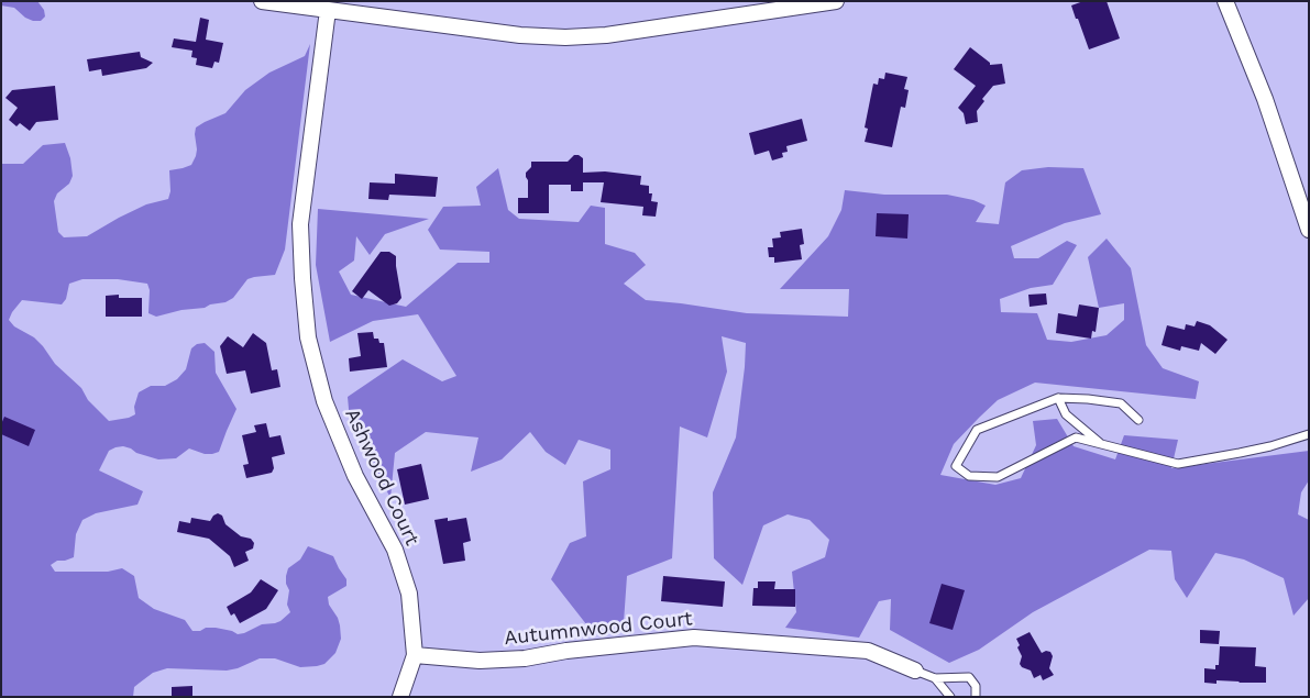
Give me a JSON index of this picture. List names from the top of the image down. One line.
{"streets":{"street":["Ashwood Court","Autumnwood Court"]},"crossings":[["Ashwood Court","Autumnwood Court"]]}
